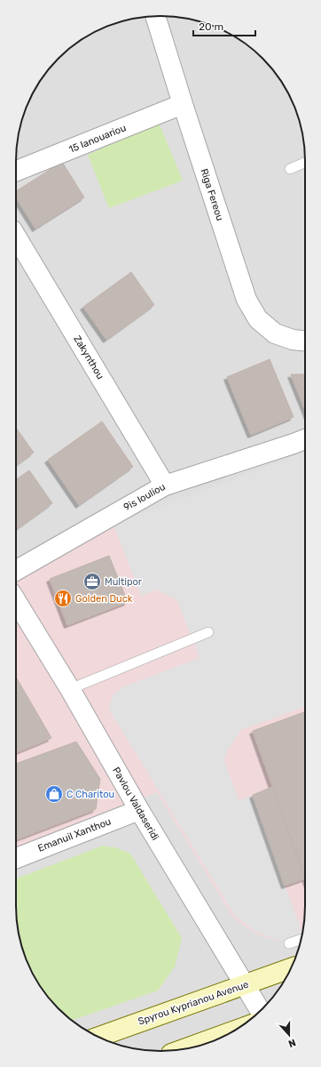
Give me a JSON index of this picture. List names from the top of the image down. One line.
{"streets":{"main road":["Spyrou Kyprianou Avenue"],"street":["15 Ianouariou","Riga Fereou","Zakynthou","9is Iouliou","Pavlou Valdaseridi","Emanuil Xanthou"]},"crossings":[["15 Ianouariou","Riga Fereou"],["Zakynthou","9is Iouliou"],["Pavlou Valdaseridi","Emanuil Xanthou"],["Pavlou Valdaseridi","Spyrou Kyprianou Avenue"]],"places":{"office":["Multipor"],"restaurant":["Golden Duck"],"shop":["C Charitou"]},"scale_bar":"20 m","north":"bottom"}
